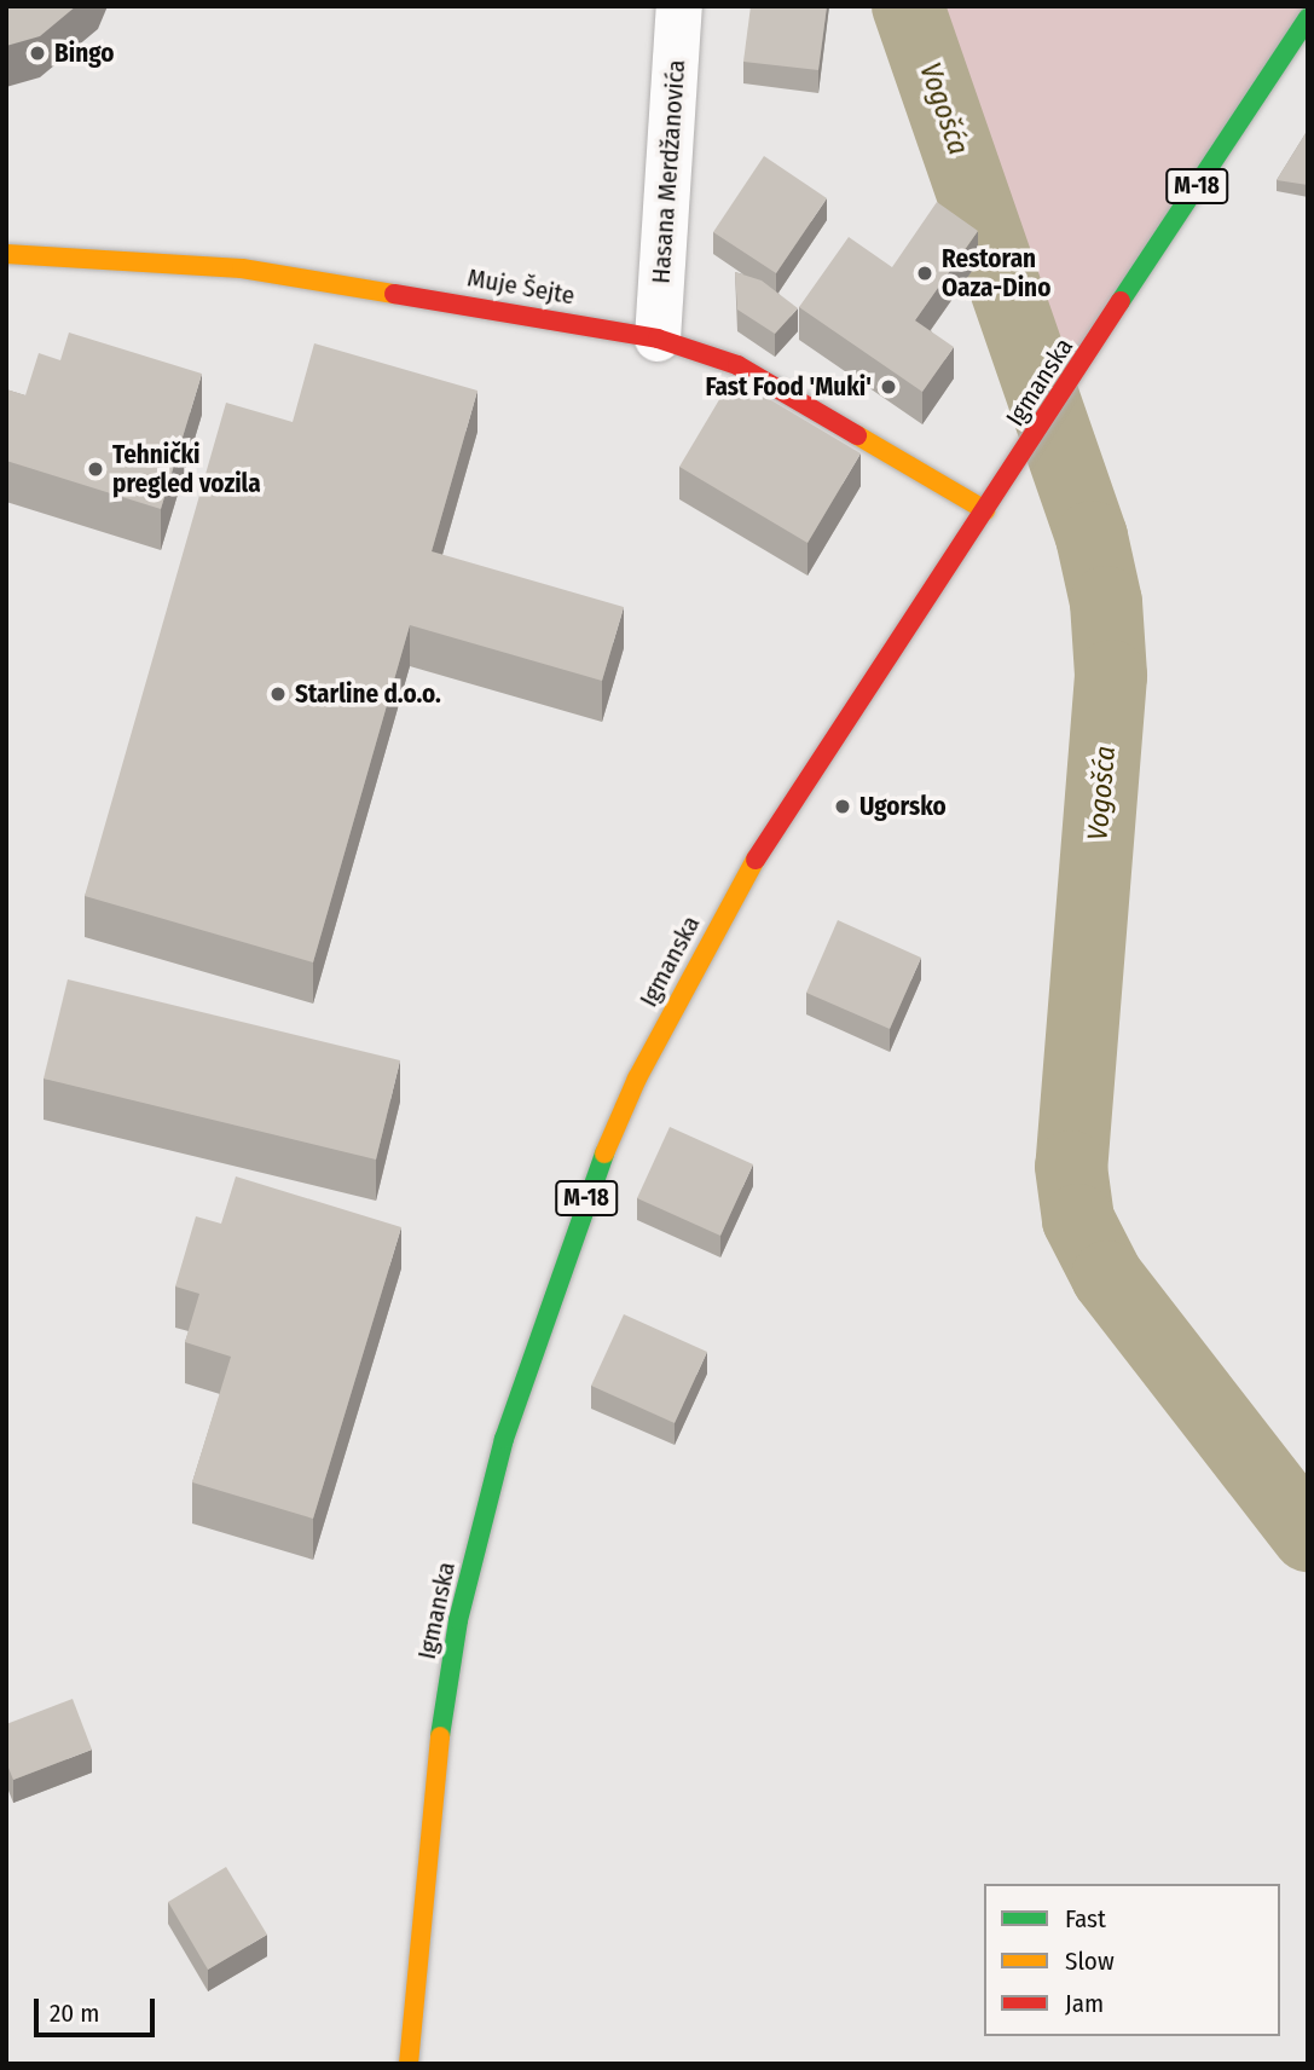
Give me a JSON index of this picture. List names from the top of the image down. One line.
{"streets":{"main road":["M-18","Muje Šejte","Igmanska"],"street":["Hasana Merdžanovića"]},"crossings":[["Hasana Merdžanovića","Muje Šejte"],["Muje Šejte","Igmanska"]],"water":["Vogošća"],"places":["Bingo","Restoran Oaza-Dino","Fast Food 'Muki'","Tehnički pregled vozila","Starline d.o.o.","Ugorsko"],"legend":["Fast","Slow","Jam"],"scale_bar":"20 m"}
